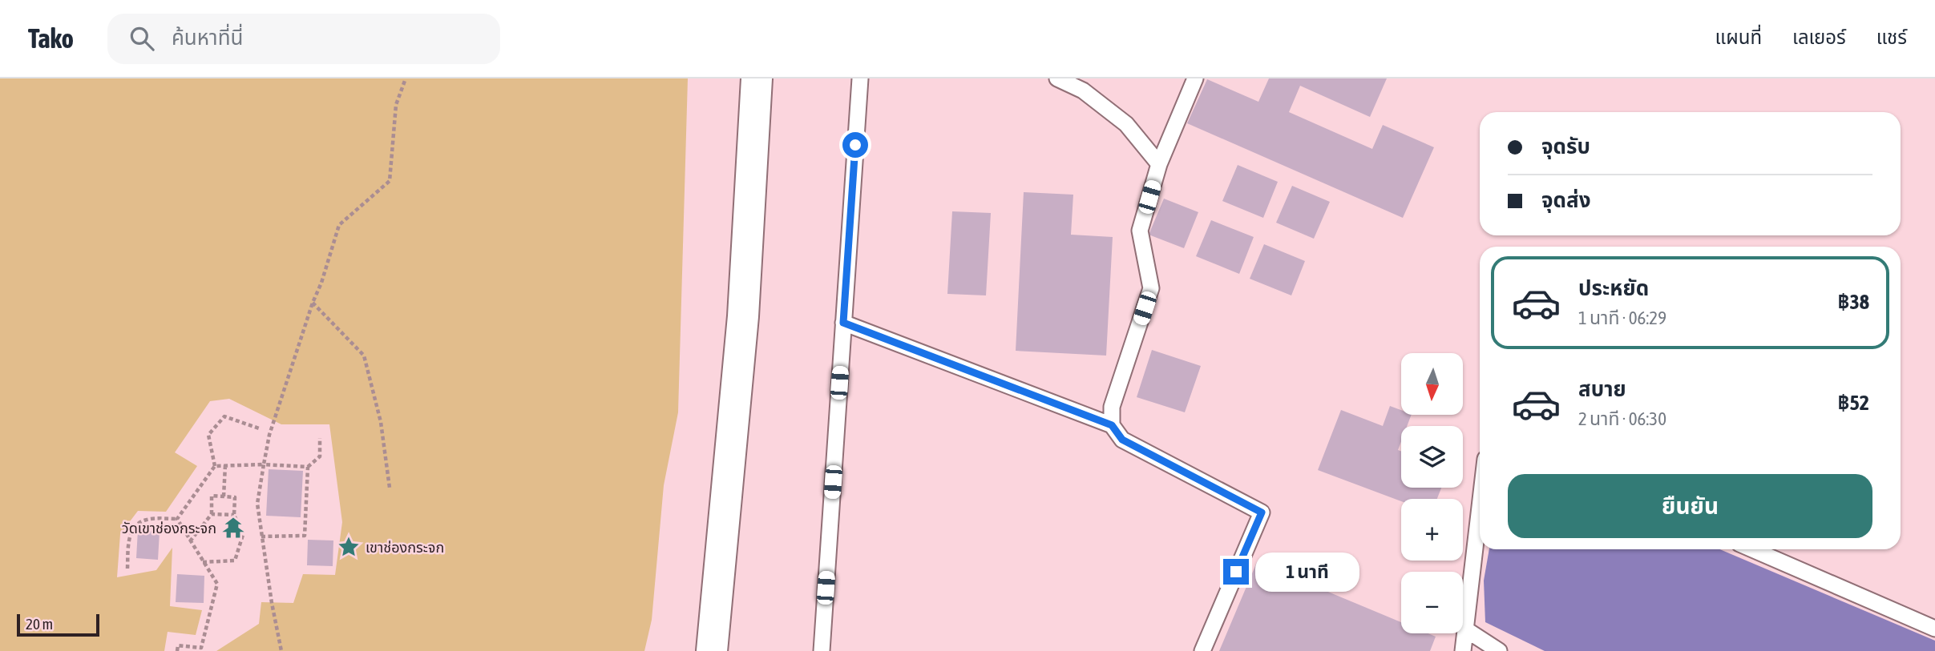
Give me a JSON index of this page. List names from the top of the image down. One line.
{"places":{"temple":["วัดเขาช่องกระจก"],"place":["เขาช่องกระจก"]},"scale_bar":"20 m","north":"bottom","page":{"header":"Tako","search":"ค้นหาที่นี่","nav":["แผนที่","เลเยอร์","แชร์"],"banner":["จุดรับ","จุดส่ง"],"list":[{"name":"ประหยัด","note":"1 นาที · 06:29","value":"฿38"},{"name":"สบาย","note":"2 นาที · 06:30","value":"฿52"}],"map_buttons":["+","−"],"buttons":"ยืนยัน","bubble":"1 นาที","scale":"20 m"}}
